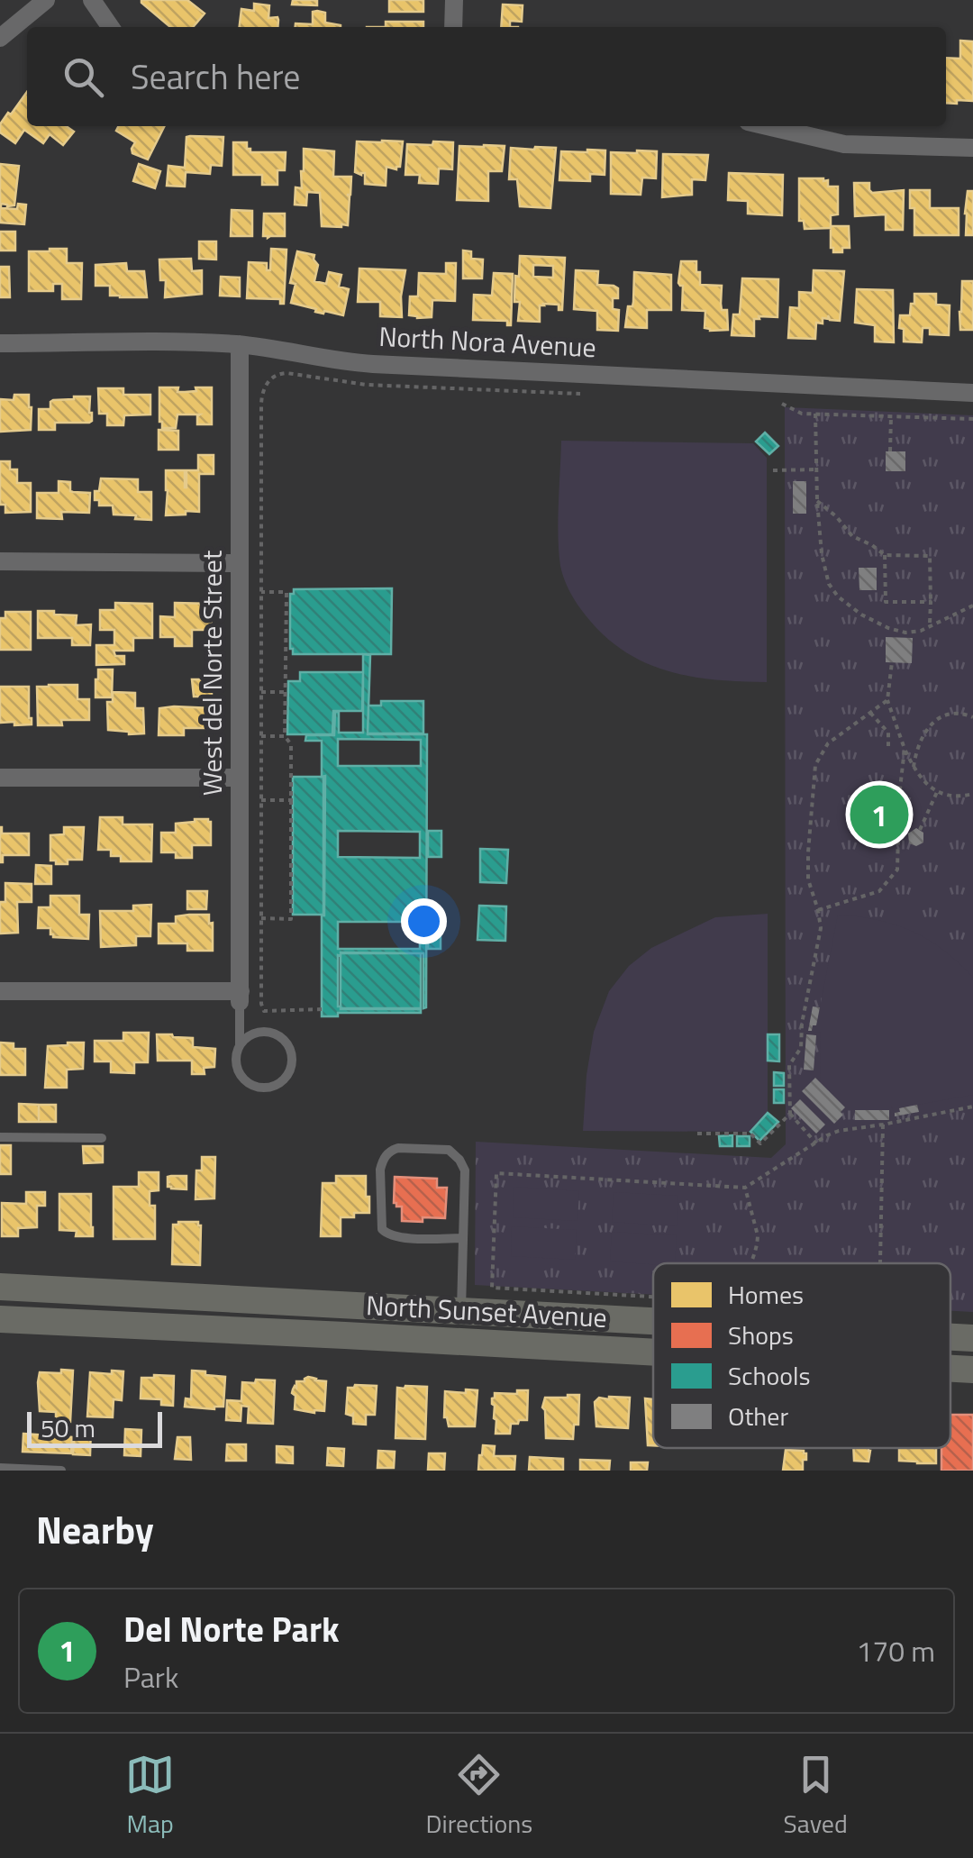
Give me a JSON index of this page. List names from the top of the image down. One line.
{"streets":{"main road":["North Sunset Avenue"],"street":["North Nora Avenue","West del Norte Street"]},"crossings":[["North Nora Avenue","West del Norte Street"]],"legend":["Homes","Shops","Schools","Other"],"scale_bar":"50 m","page":{"search":"Search here","pins":"1","scale":"50 m","heading":"Nearby","list":[{"mark":"1","name":"Del Norte Park","note":"Park","value":"170 m"}],"nav":["Map","Directions","Saved"]}}
